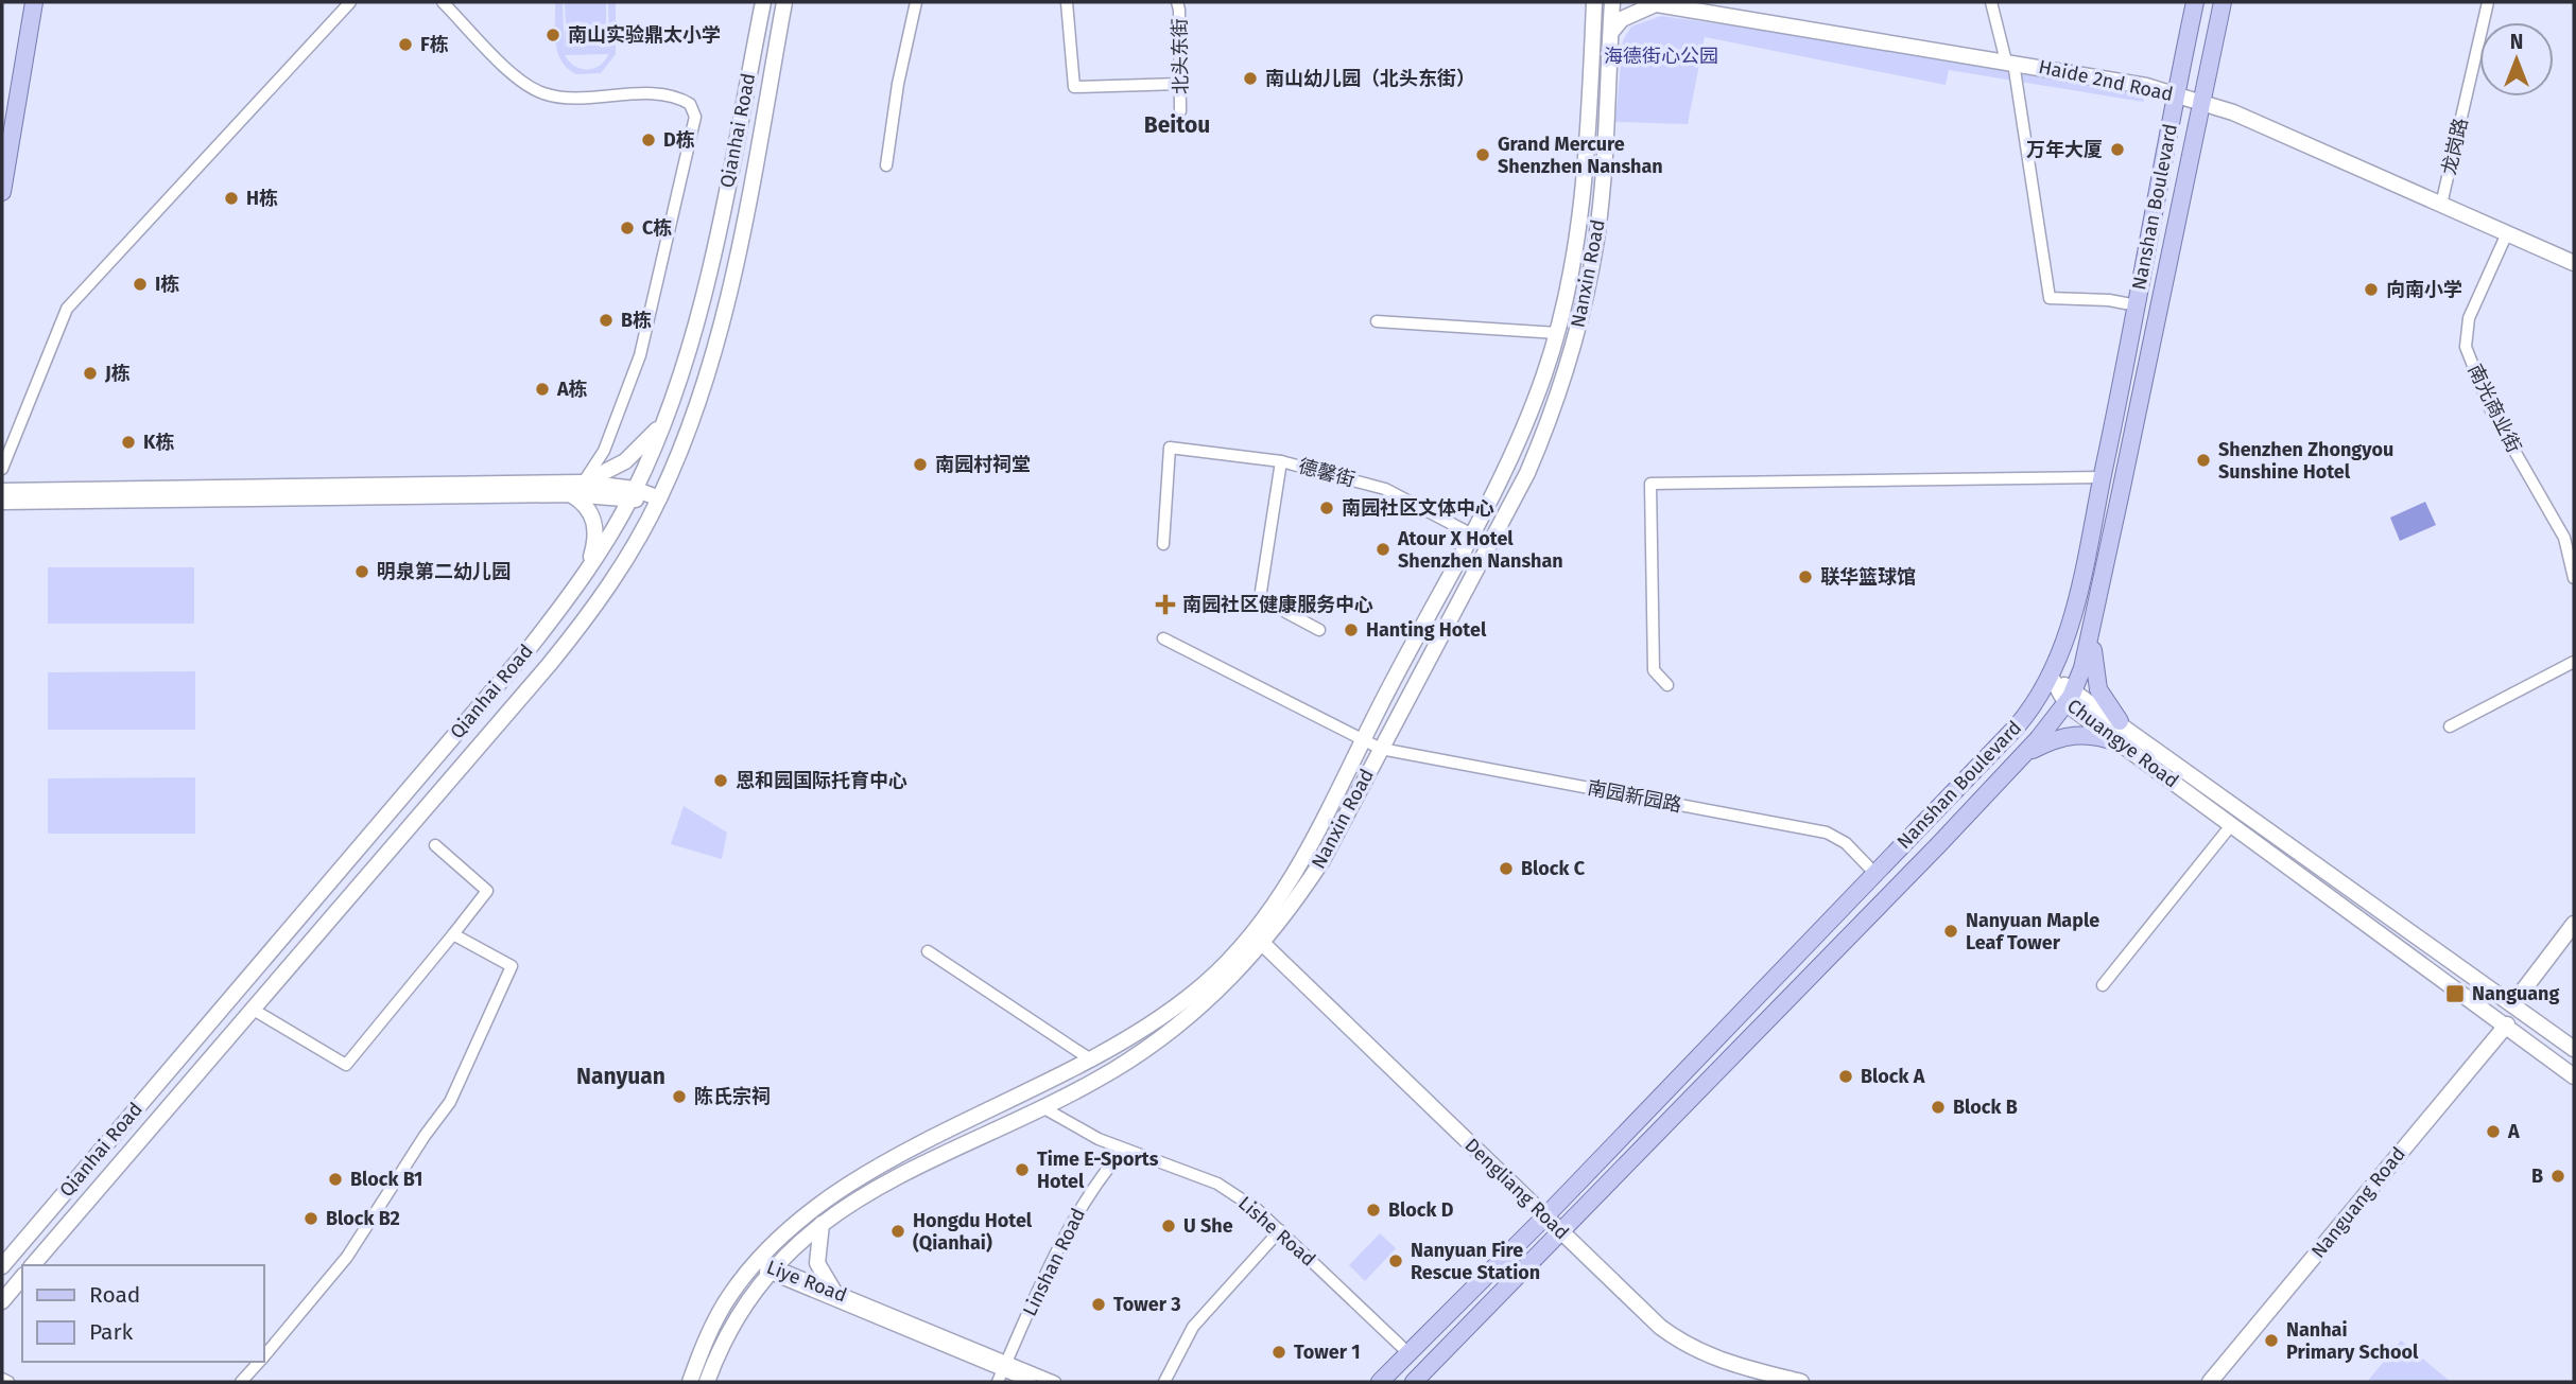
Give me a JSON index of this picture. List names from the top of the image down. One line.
{"streets":{"main road":["Haide 2nd Road","Qianhai Road","Nanshan Boulevard","Nanxin Road","Chuangye Road","Dengliang Road","Nanguang Road"],"street":["北头东街","龙岗路","南光商业街","德馨街","南园新园路","Lishe Road","Linshan Road","Liye Road"]},"crossings":[["Haide 2nd Road","龙岗路"],["Haide 2nd Road","Nanshan Boulevard"],["Haide 2nd Road","Nanxin Road"],["Haide 2nd Road","南光商业街"],["Nanshan Boulevard","Chuangye Road"],["Nanshan Boulevard","南园新园路"],["Nanshan Boulevard","Dengliang Road"],["Nanshan Boulevard","Lishe Road"],["Nanxin Road","德馨街"],["Nanxin Road","南园新园路"],["Nanxin Road","Dengliang Road"],["Nanxin Road","Lishe Road"],["Nanxin Road","Liye Road"],["Chuangye Road","Nanguang Road"],["Lishe Road","Linshan Road"],["Linshan Road","Liye Road"]],"districts":["Beitou","Nanyuan"],"parks":["海德街心公园"],"places":{"other":["南山实验鼎太小学","F栋","南山幼儿园（北头东街）","D栋","万年大厦","Grand Mercure Shenzhen Nanshan","H栋","C栋","I栋","向南小学","B栋","J栋","A栋","K栋","Shenzhen Zhongyou Sunshine Hotel","南园村祠堂","南园社区文体中心","Atour X Hotel Shenzhen Nanshan","明泉第二幼儿园","联华篮球馆","Hanting Hotel","恩和园国际托育中心","Block C","Nanyuan Maple Leaf Tower","Block A","陈氏宗祠","Block B","A","Time E-Sports Hotel","B","Block B1","Block D","Block B2","U She","Hongdu Hotel (Qianhai)","Nanyuan Fire Rescue Station","Tower 3","Nanhai Primary School","Tower 1"],"health":["南园社区健康服务中心"],"transit":["Nanguang"]},"legend":["Road","Park"],"north":"top"}
